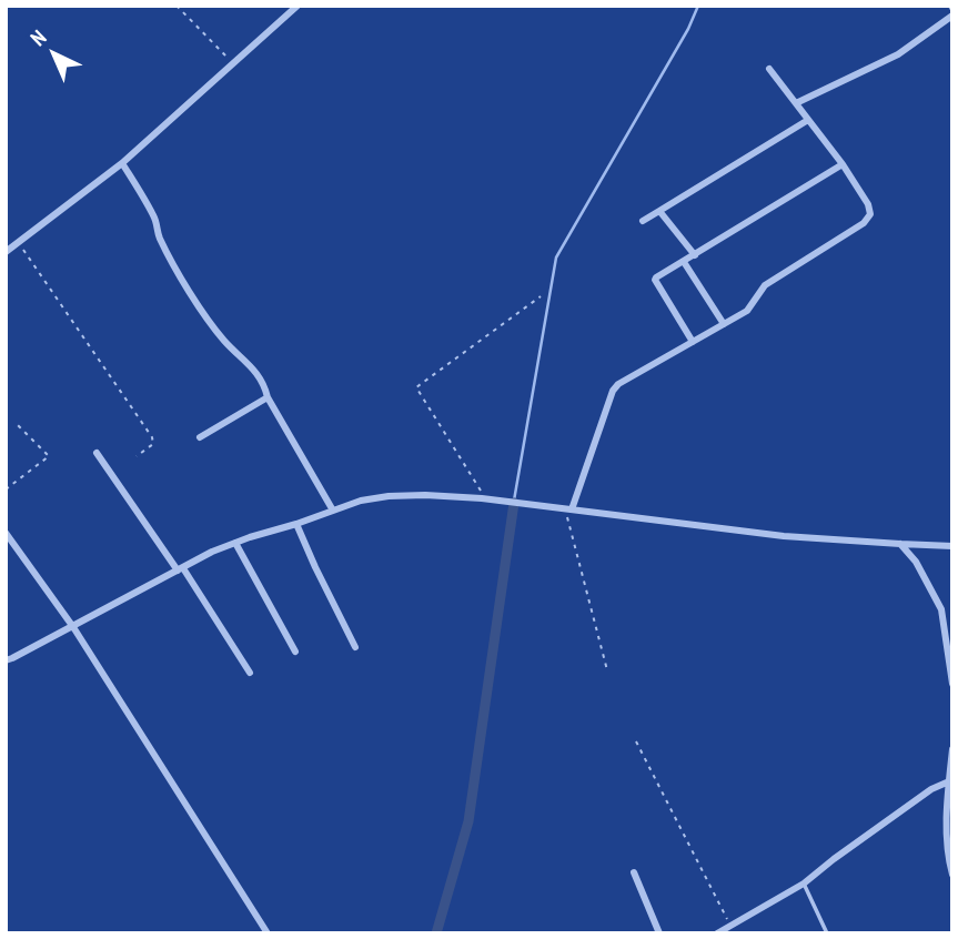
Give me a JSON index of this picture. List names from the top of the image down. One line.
{"north":"top left"}
